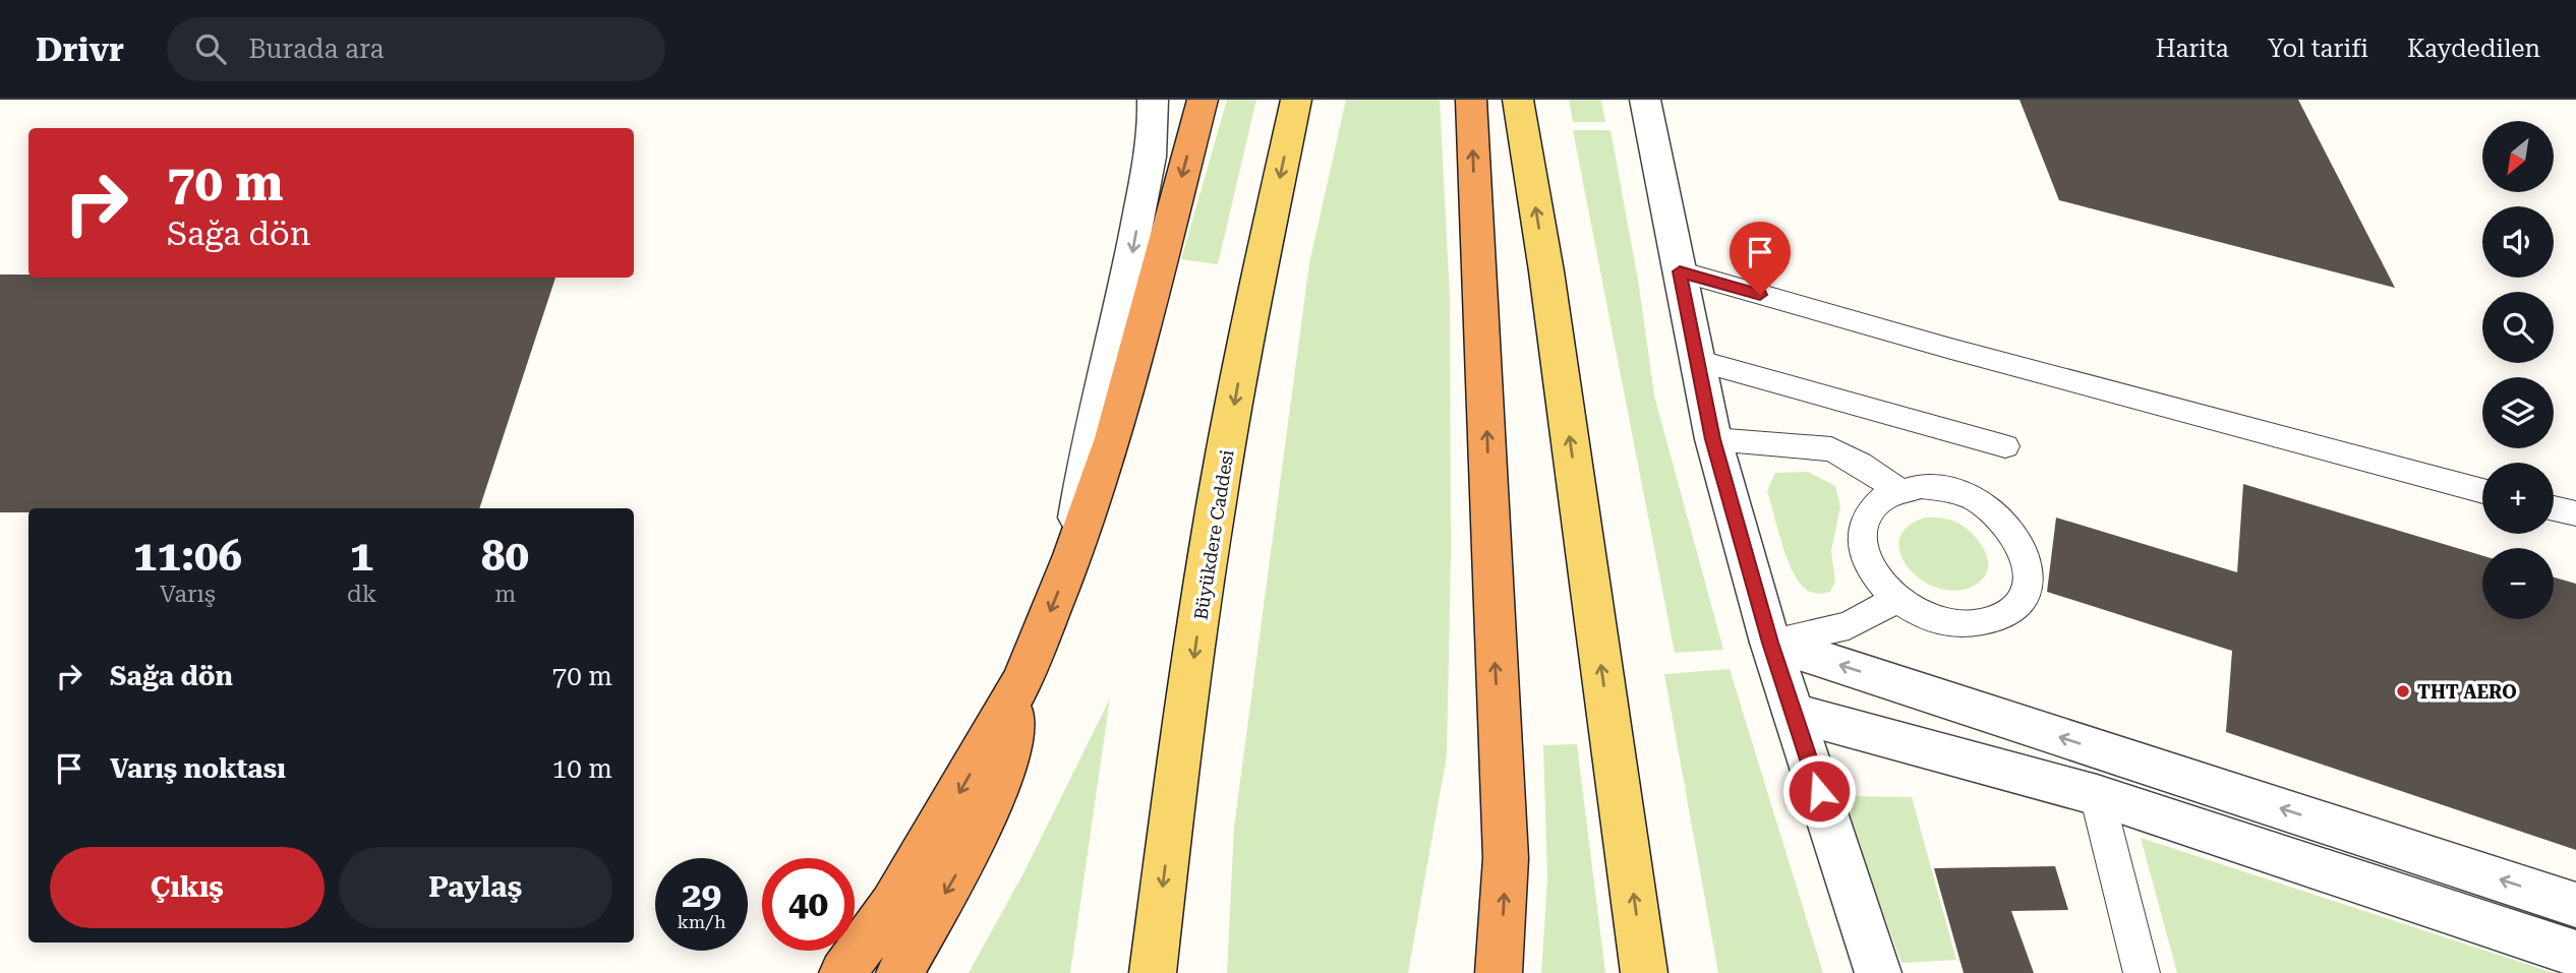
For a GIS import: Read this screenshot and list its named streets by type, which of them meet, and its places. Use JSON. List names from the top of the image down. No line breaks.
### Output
{"streets":{"main road":["Büyükdere Caddesi"]},"places":["THT AERO"],"north":"bottom left","page":{"header":"Drivr","search":"Burada ara","nav":["Harita","Yol tarifi","Kaydedilen"],"map_buttons":["+","−"],"turn":["70 m","Sağa dön"],"eta":["11:06","Varış","1","dk","80","m"],"list":[{"name":"Sağa dön","value":"70 m"},{"name":"Varış noktası","value":"10 m"}],"buttons":["Çıkış","Paylaş"],"speed":"29 km/h","limit":"40"}}
